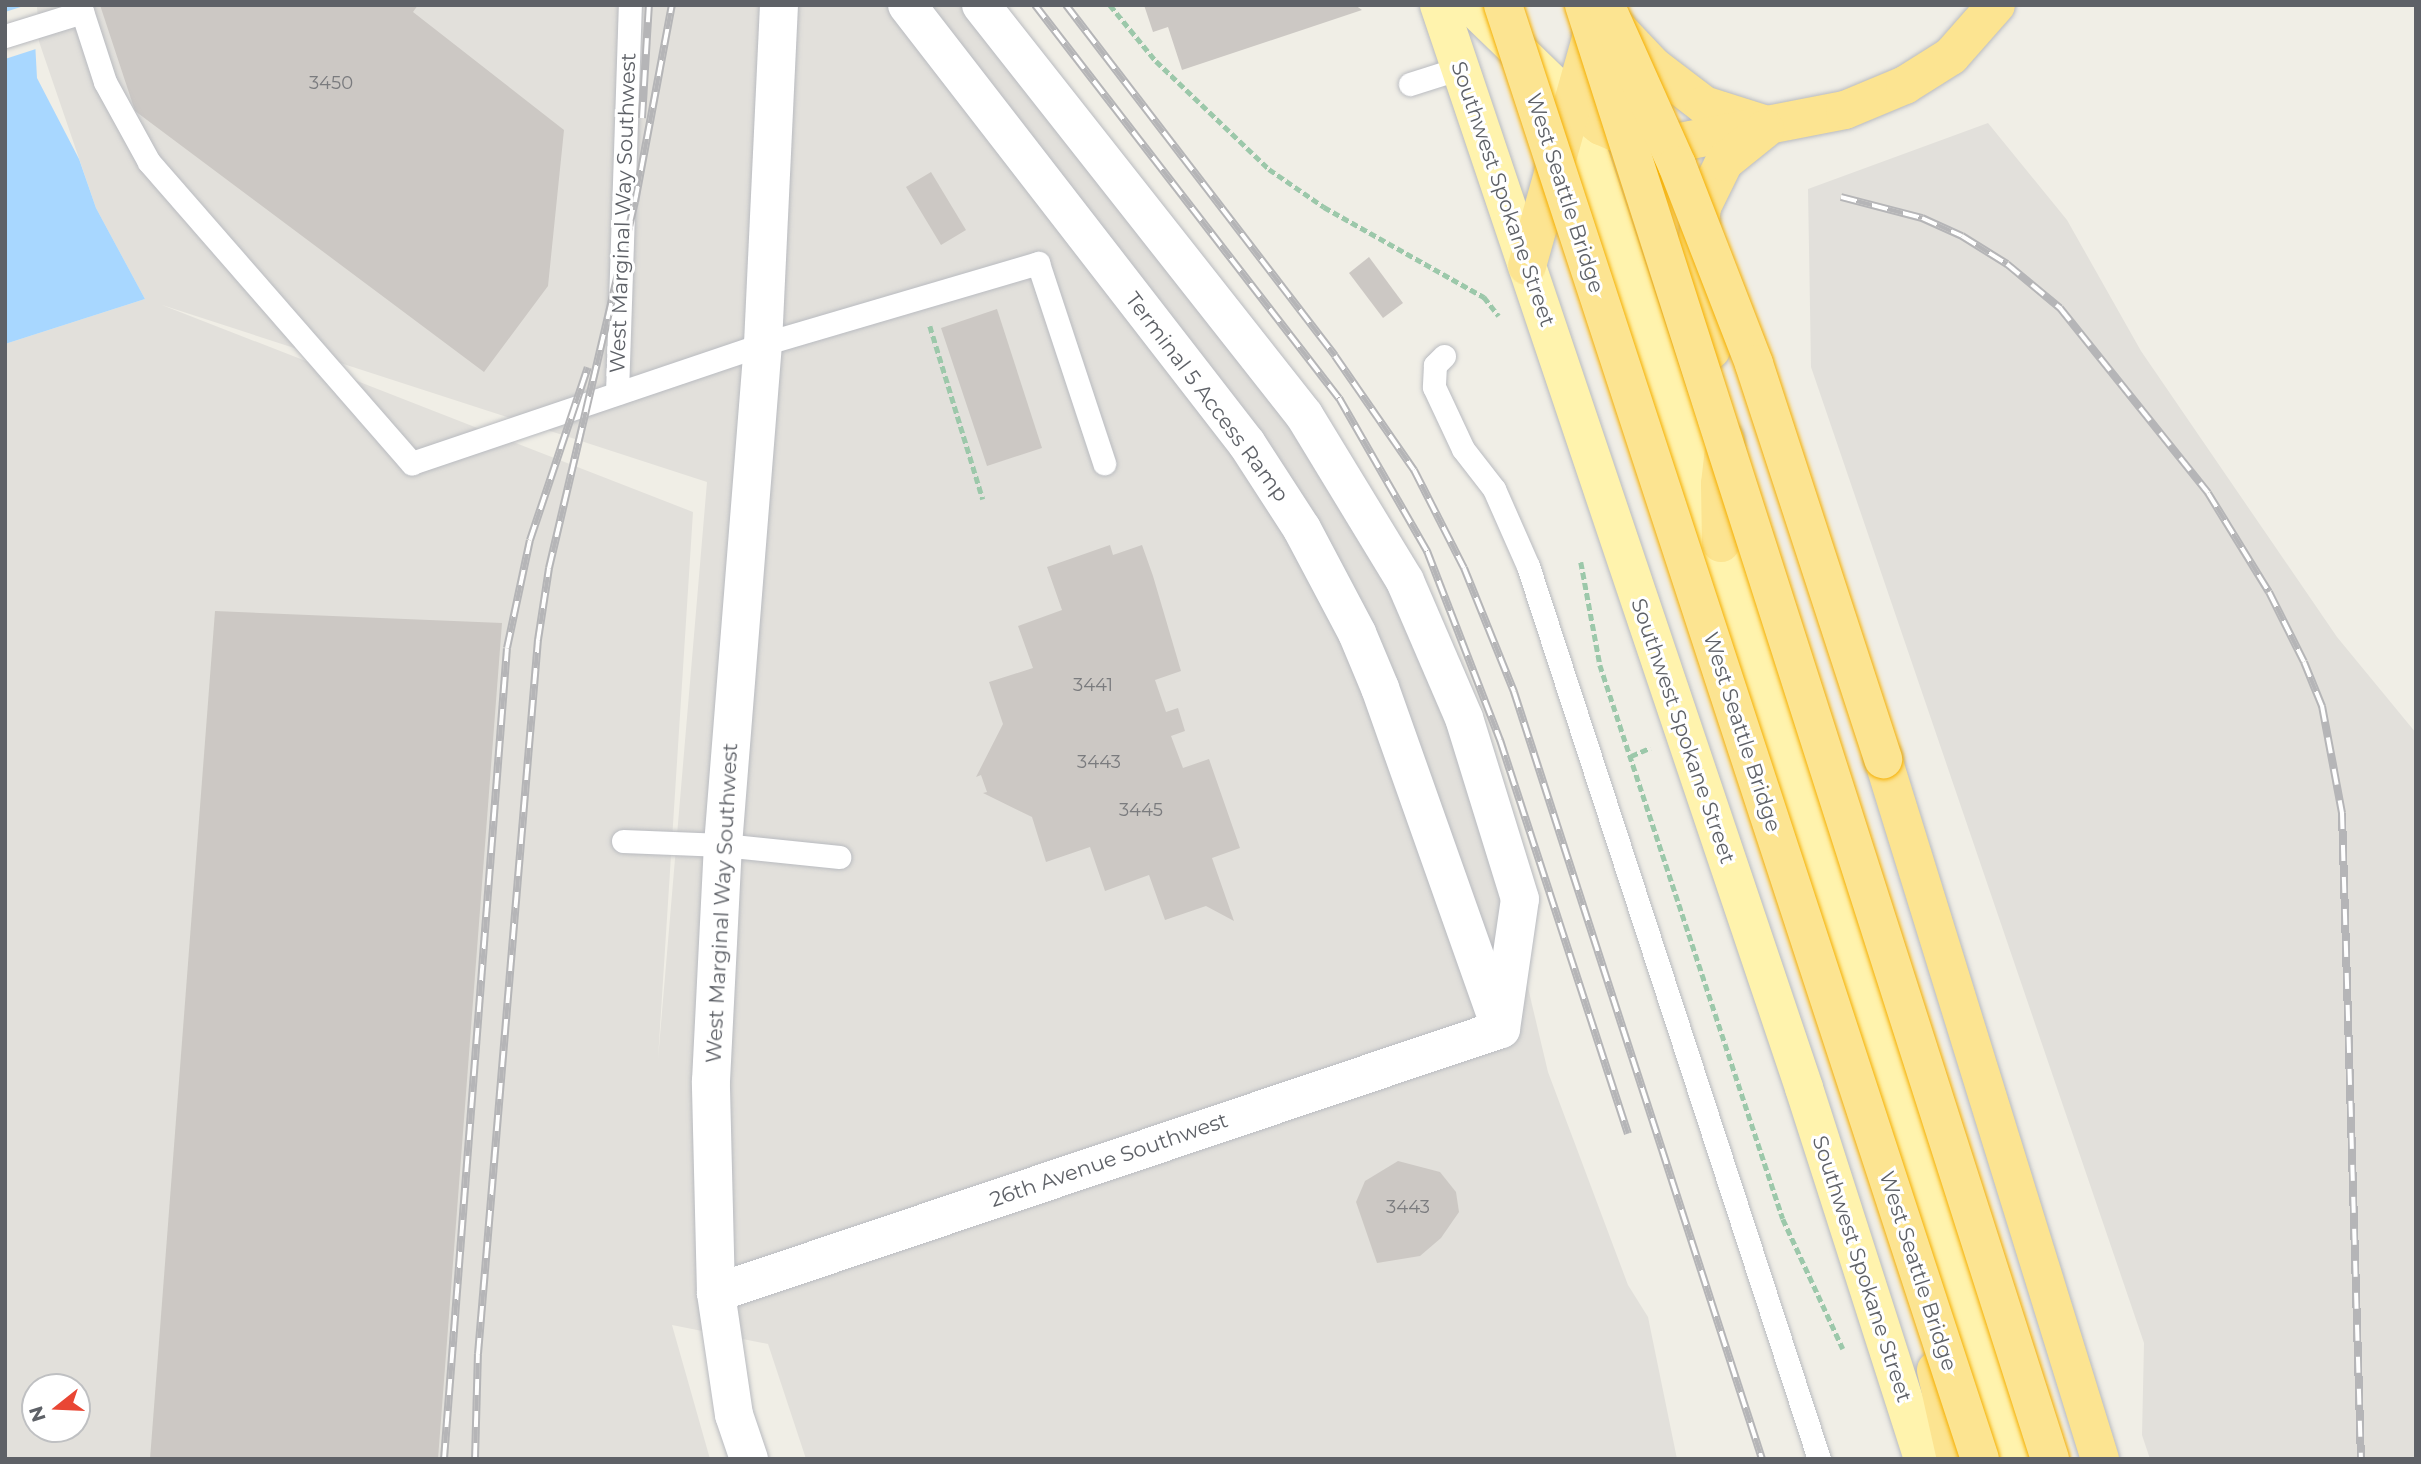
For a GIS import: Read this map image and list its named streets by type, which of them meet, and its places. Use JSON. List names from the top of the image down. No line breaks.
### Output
{"streets":{"highway":["West Seattle Bridge"],"main road":["Southwest Spokane Street"],"street":["West Marginal Way Southwest","Terminal 5 Access Ramp","26th Avenue Southwest"]},"crossings":[["West Marginal Way Southwest","26th Avenue Southwest"],["Terminal 5 Access Ramp","26th Avenue Southwest"]],"house_numbers":["3450","3441","3443","3445","3443"],"north":"left"}
